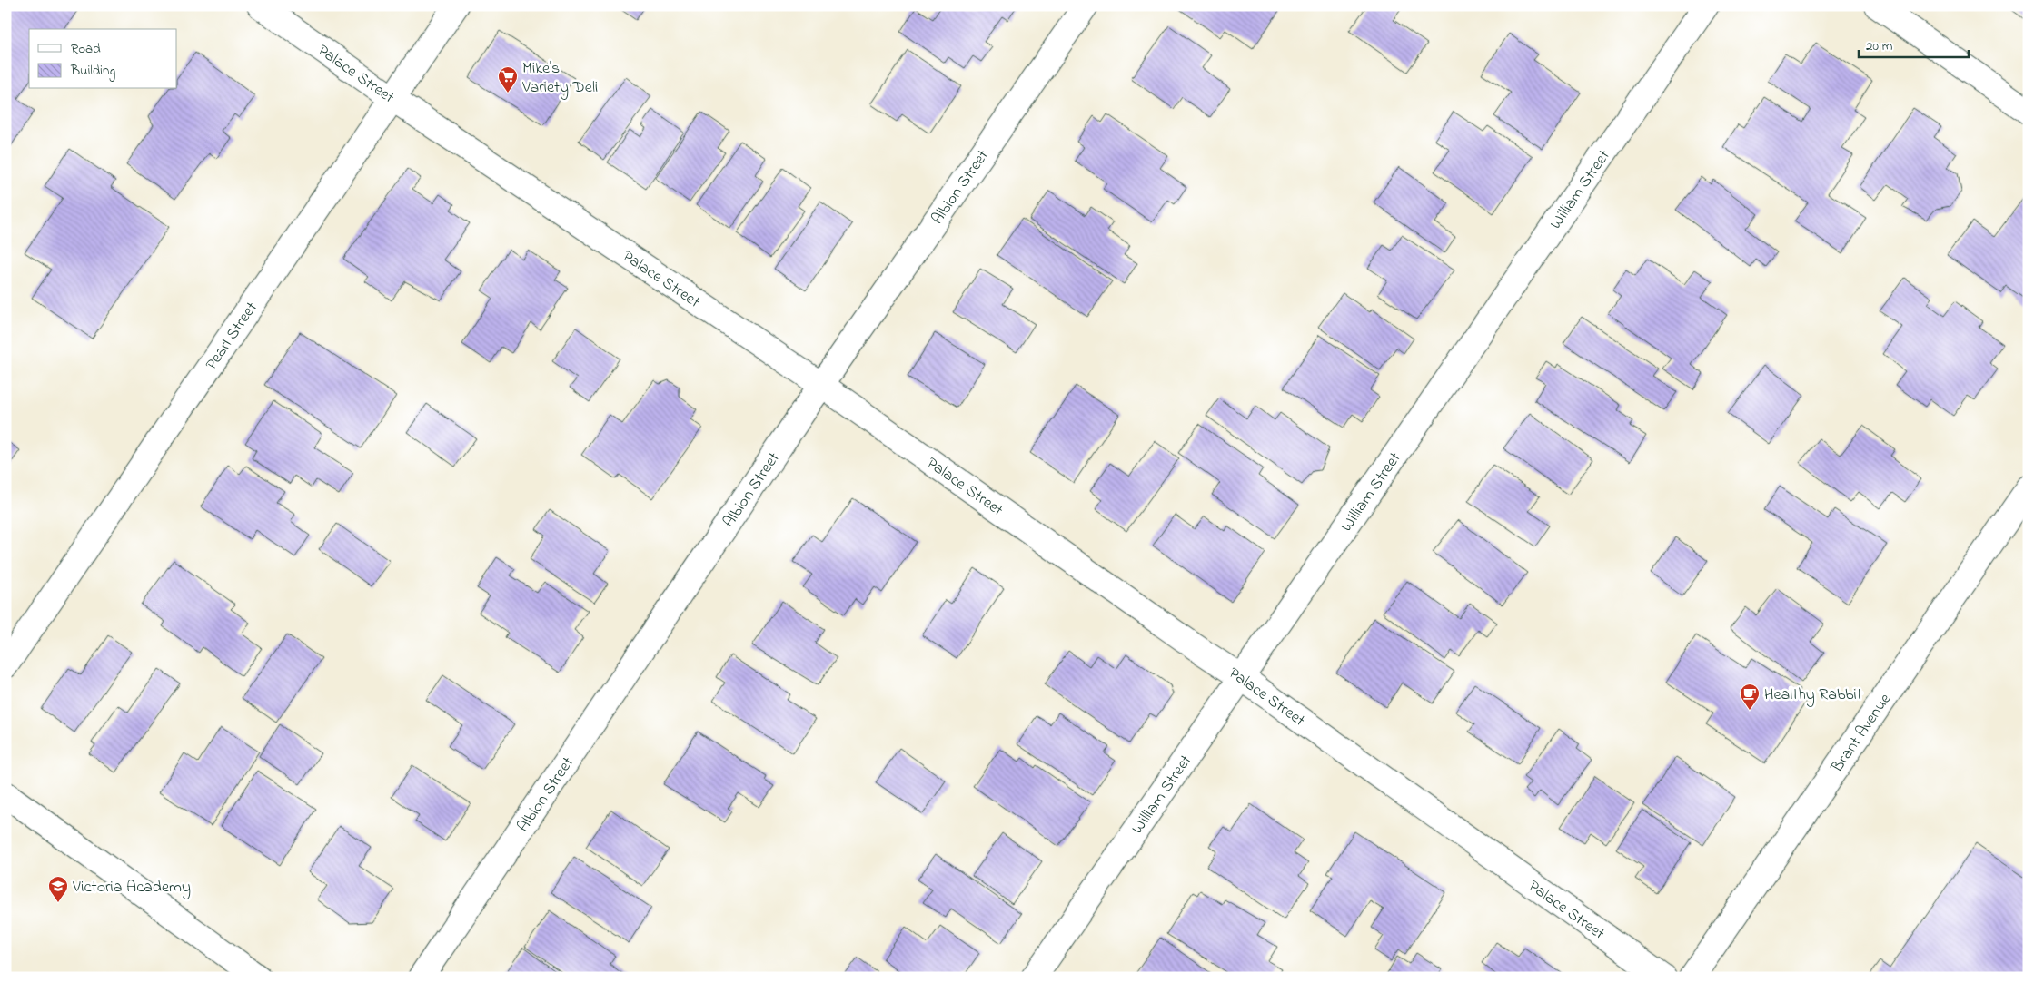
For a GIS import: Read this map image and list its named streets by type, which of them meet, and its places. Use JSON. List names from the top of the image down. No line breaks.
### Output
{"streets":{"street":["Palace Street","Albion Street","William Street","Pearl Street","Brant Avenue"]},"crossings":[["Palace Street","Albion Street"],["Palace Street","William Street"],["Palace Street","Pearl Street"]],"places":{"supermarket":["Mike's Variety Deli"],"cafe":["Healthy Rabbit"],"school or university":["Victoria Academy"]},"legend":["Road","Building"],"scale_bar":"20 m"}
